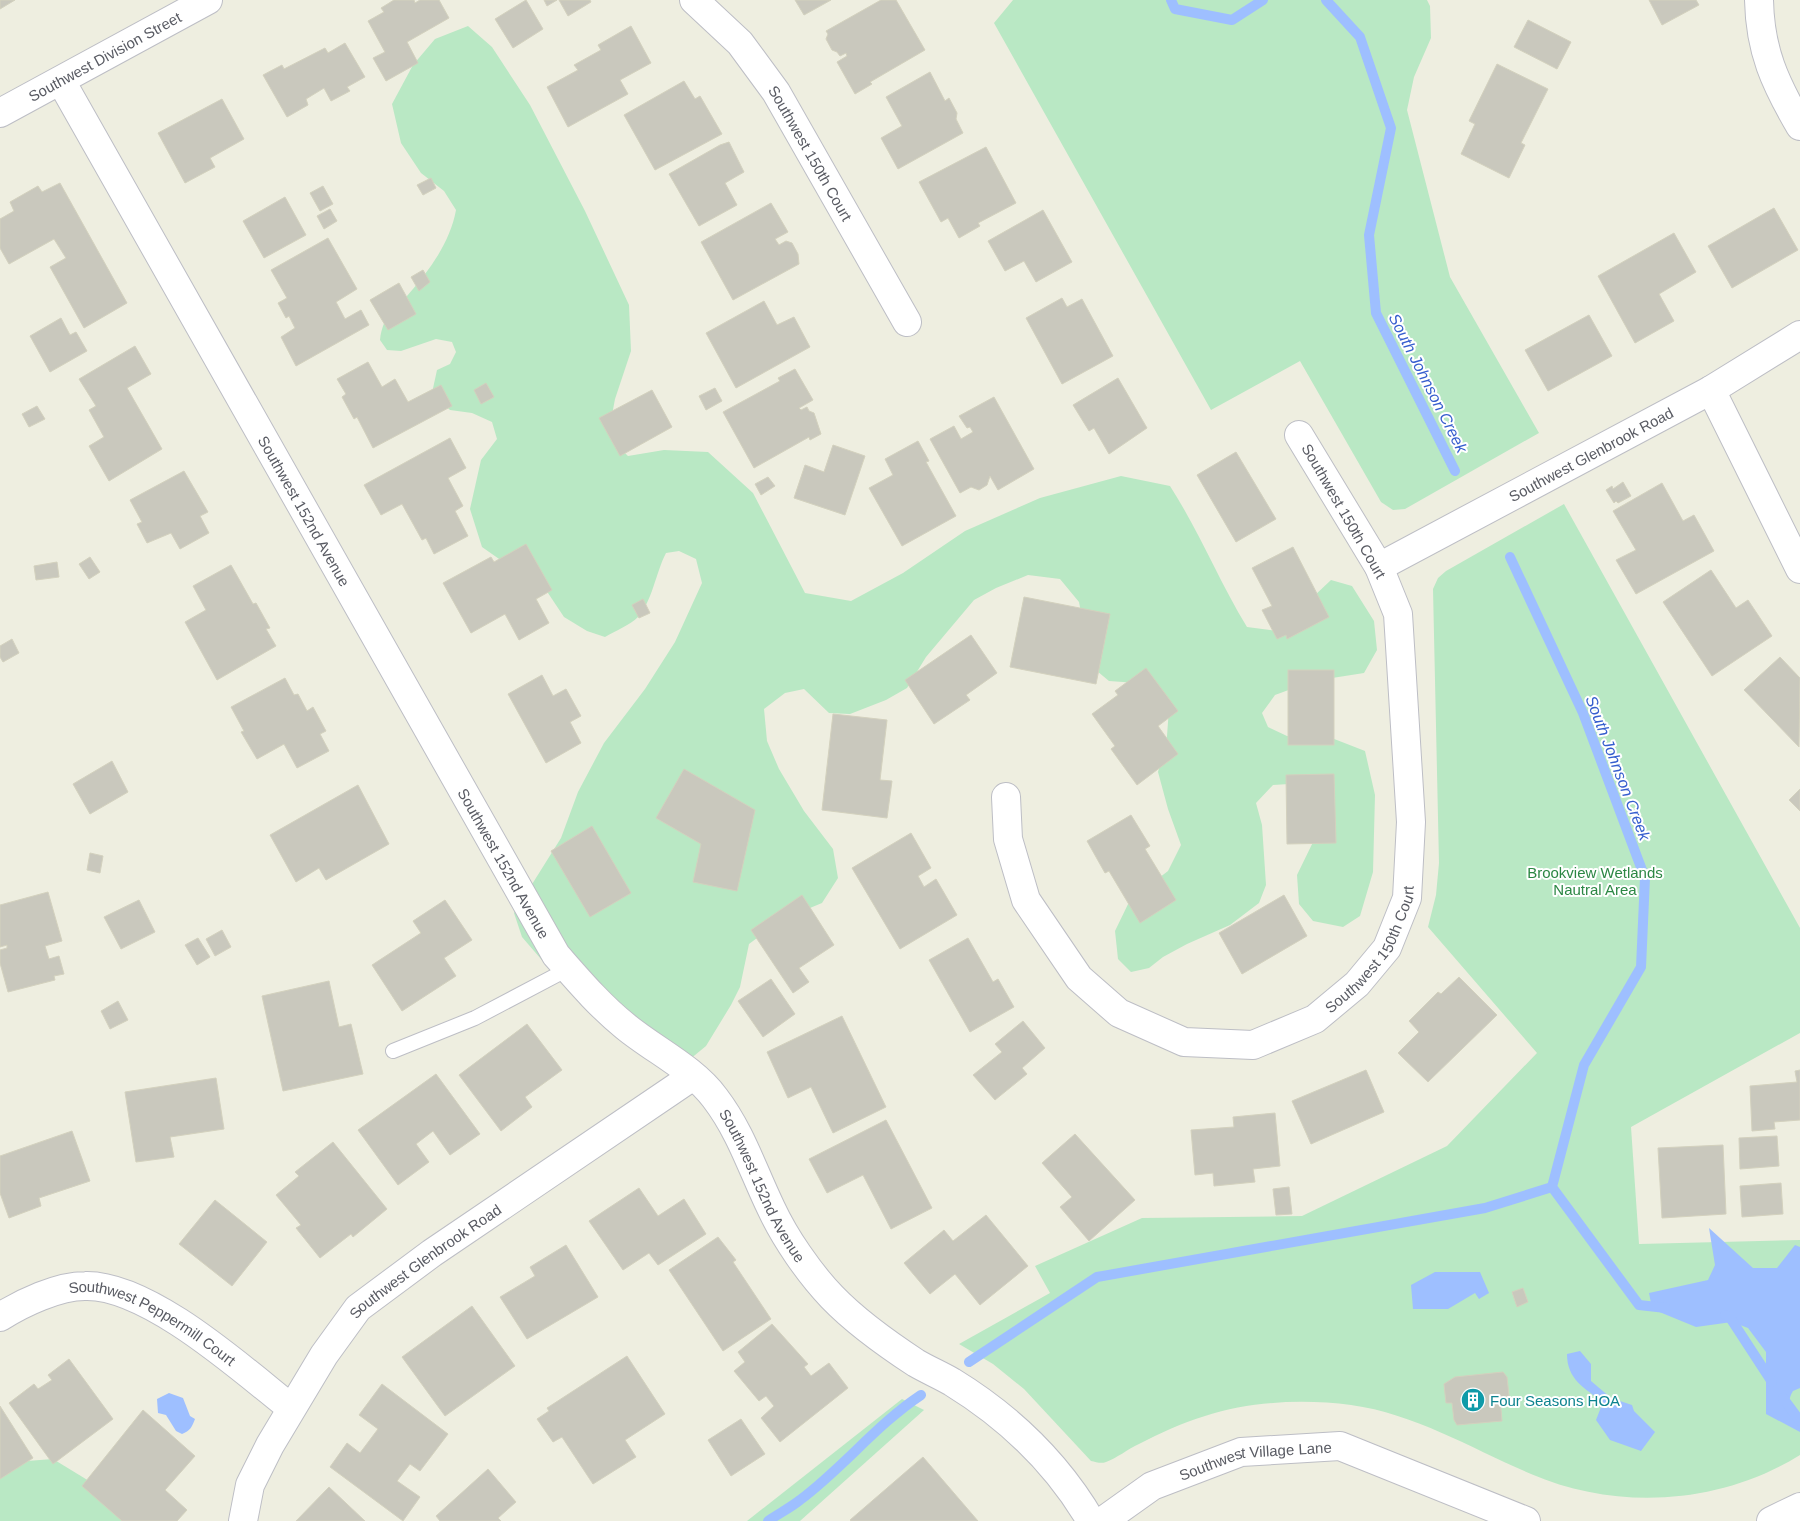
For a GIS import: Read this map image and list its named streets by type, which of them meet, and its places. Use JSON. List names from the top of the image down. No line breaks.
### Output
{"streets":{"street":["Southwest Division Street","Southwest 150th Court","Southwest Glenbrook Road","Southwest 152nd Avenue","Southwest Peppermill Court","Southwest Village Lane"]},"crossings":[["Southwest Division Street","Southwest 152nd Avenue"],["Southwest 150th Court","Southwest Glenbrook Road"],["Southwest Glenbrook Road","Southwest 152nd Avenue"],["Southwest Glenbrook Road","Southwest Peppermill Court"]],"water":["South Johnson Creek"],"parks":["Brookview Wetlands Nautral Area"],"places":{"building":["Four Seasons HOA"]}}
